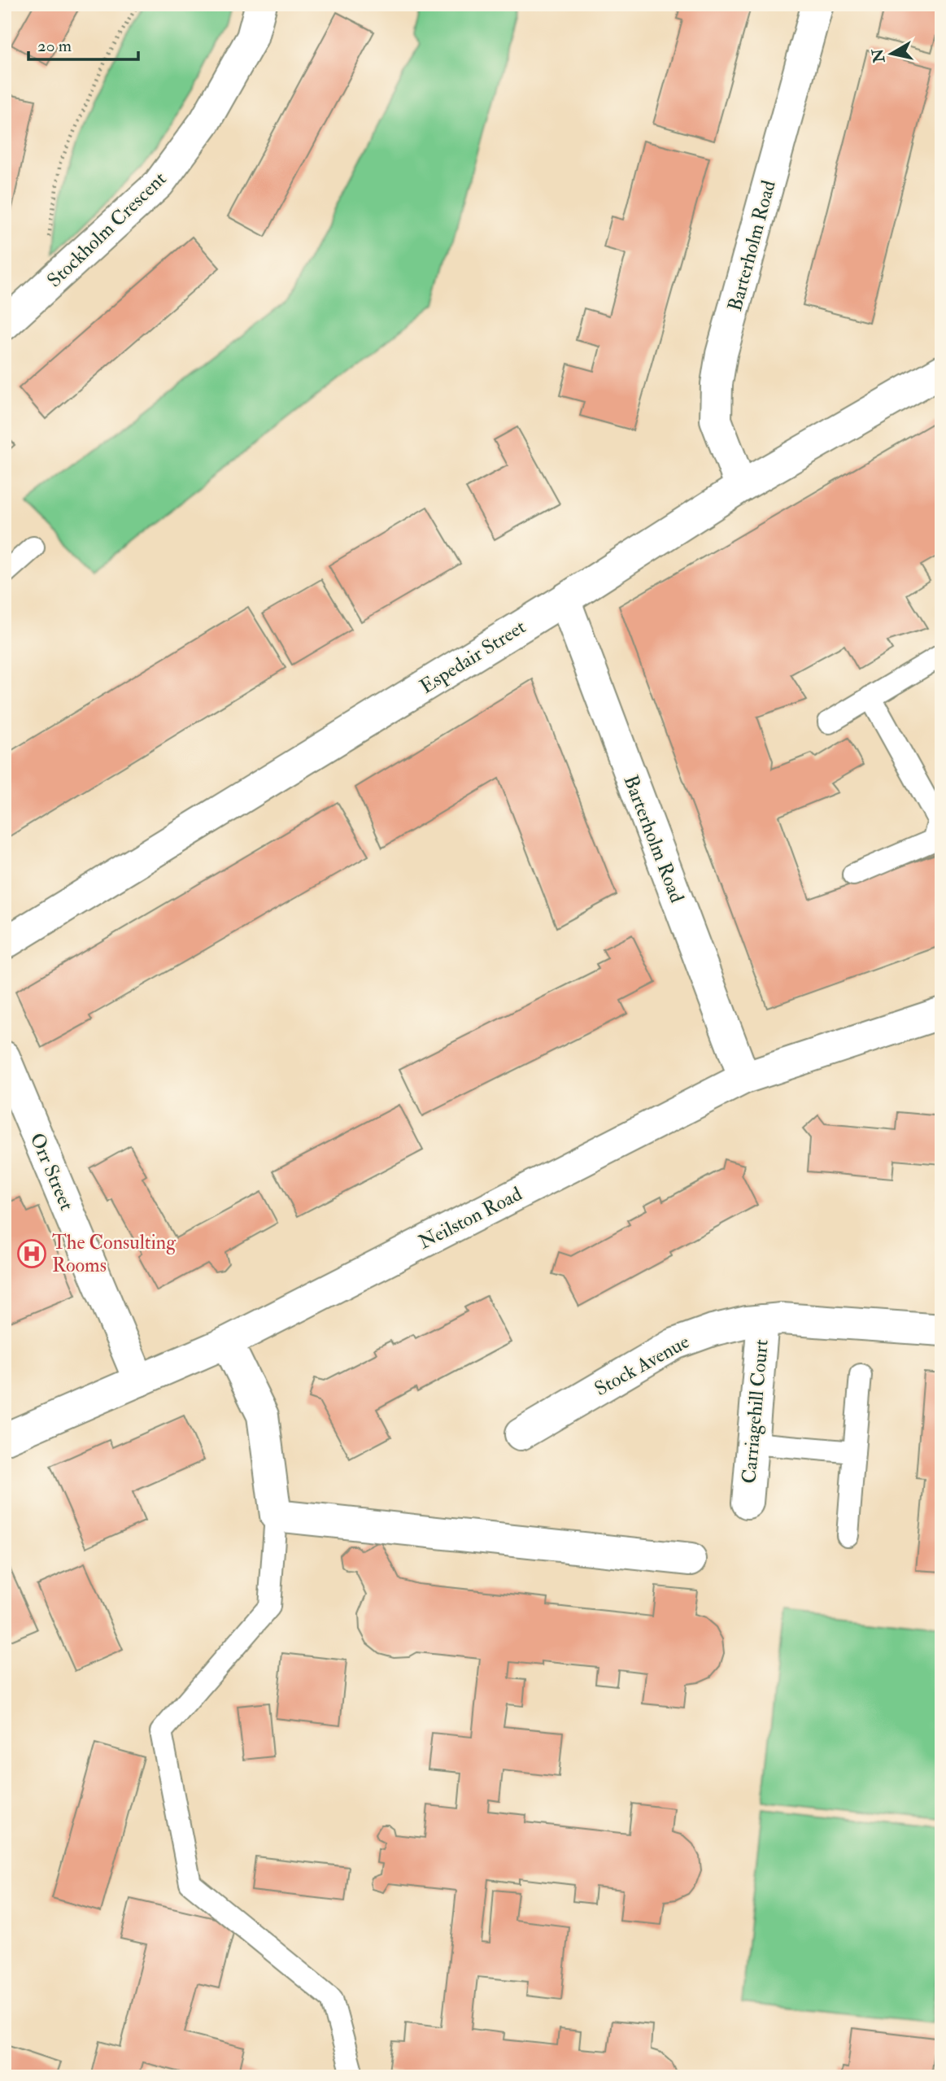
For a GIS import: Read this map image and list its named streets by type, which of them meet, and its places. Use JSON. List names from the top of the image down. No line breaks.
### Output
{"streets":{"street":["Stockholm Crescent","Barterholm Road","Espedair Street","Orr Street","Neilston Road","Stock Avenue","Carriagehill Court"]},"crossings":[["Barterholm Road","Espedair Street"],["Barterholm Road","Neilston Road"],["Orr Street","Neilston Road"],["Stock Avenue","Carriagehill Court"]],"places":{"hospital":["The Consulting Rooms"]},"scale_bar":"20 m","north":"left"}
